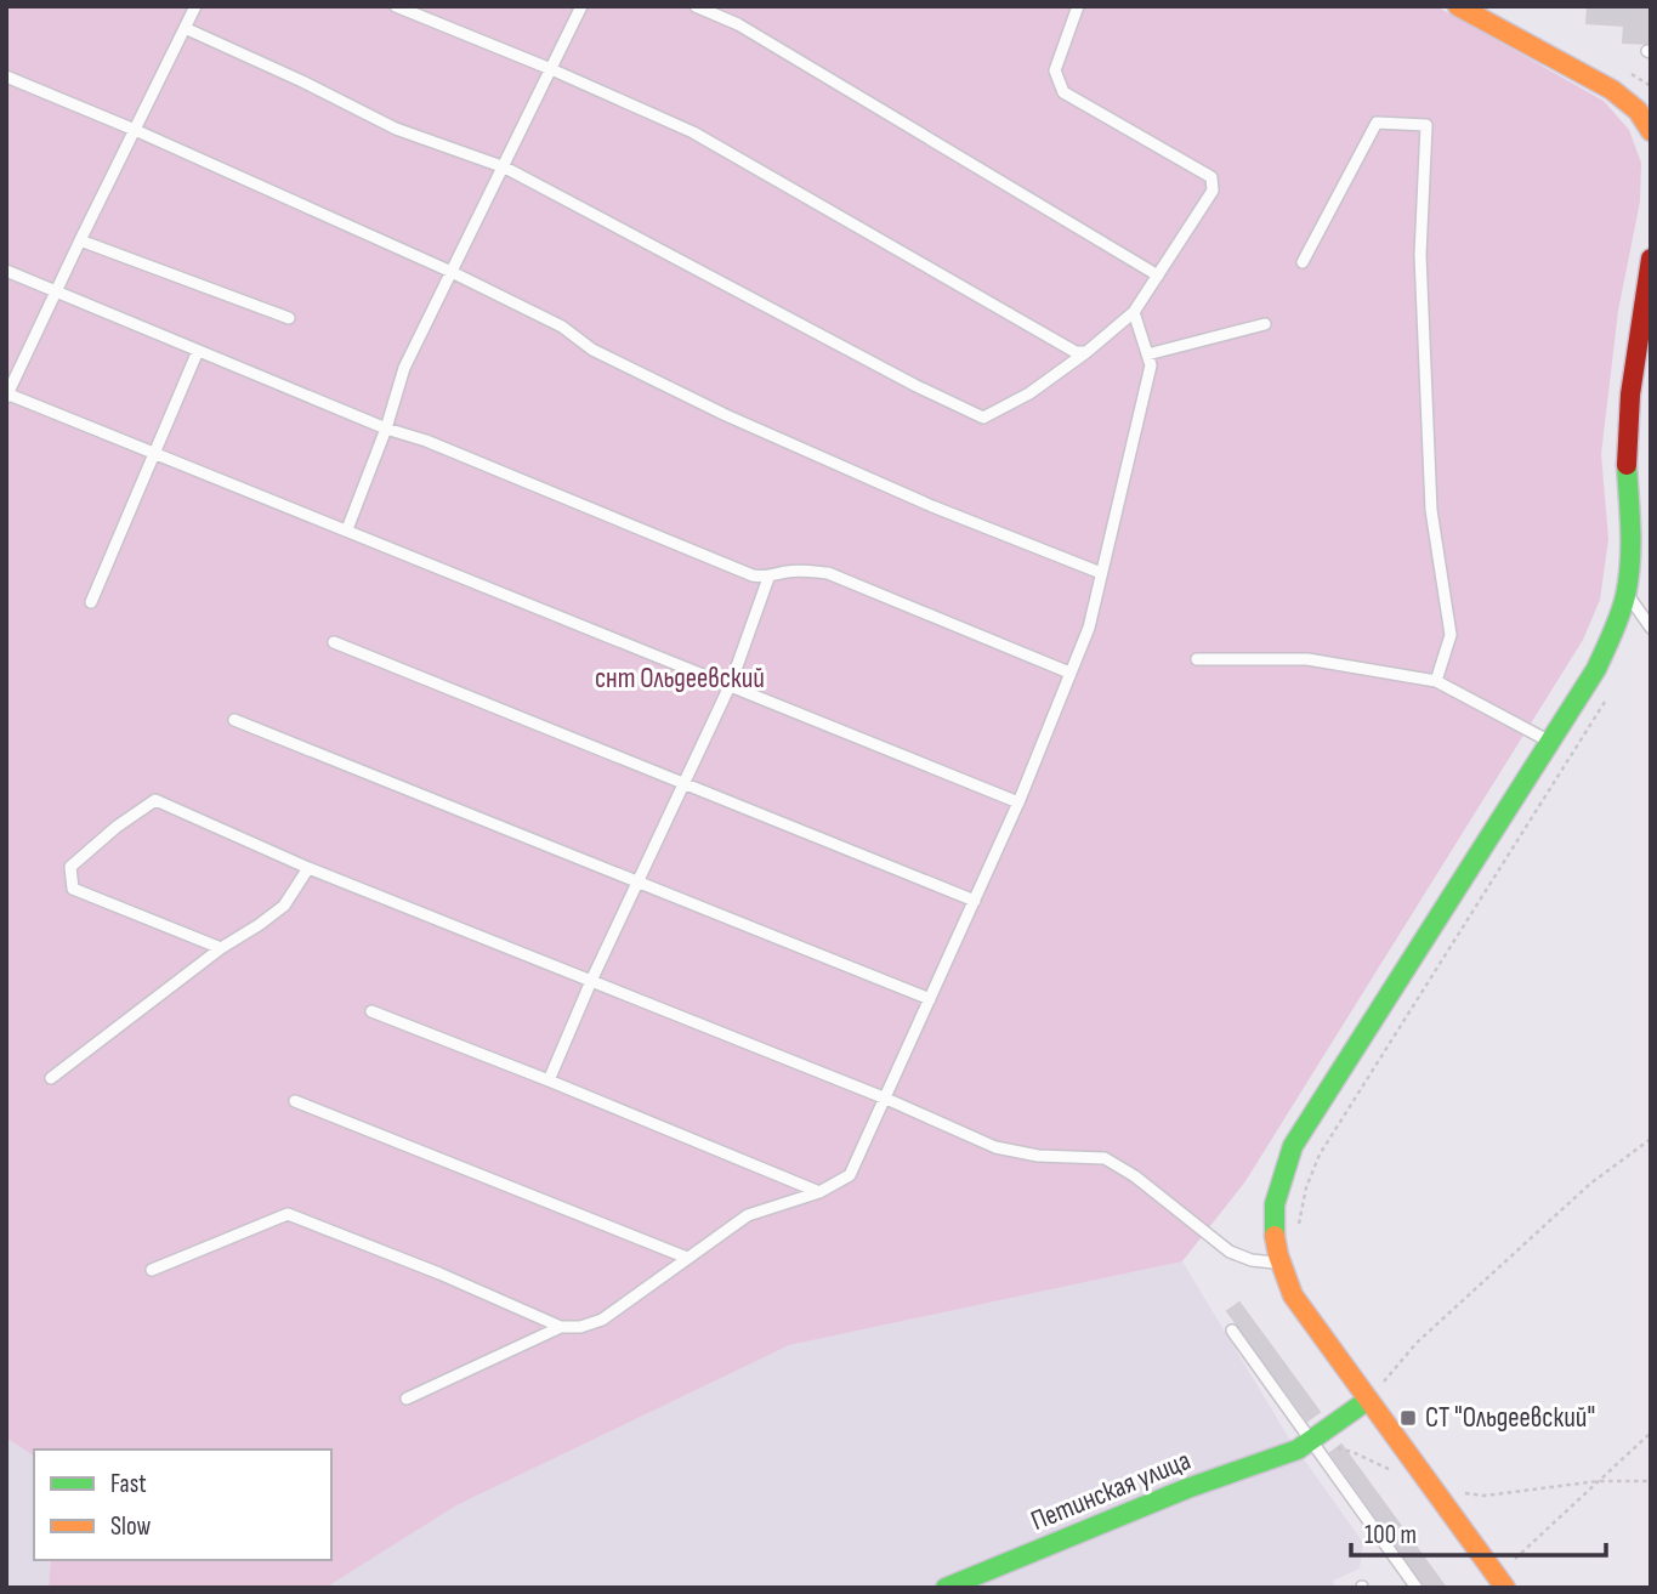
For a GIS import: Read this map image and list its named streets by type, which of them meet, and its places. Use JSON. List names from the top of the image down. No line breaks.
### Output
{"streets":{"street":["Петинская улица"]},"parks":["снт Ольдеевский"],"places":{"transit":["СТ \"Ольдеевский\""]},"legend":["Fast","Slow"],"scale_bar":"100 m"}
